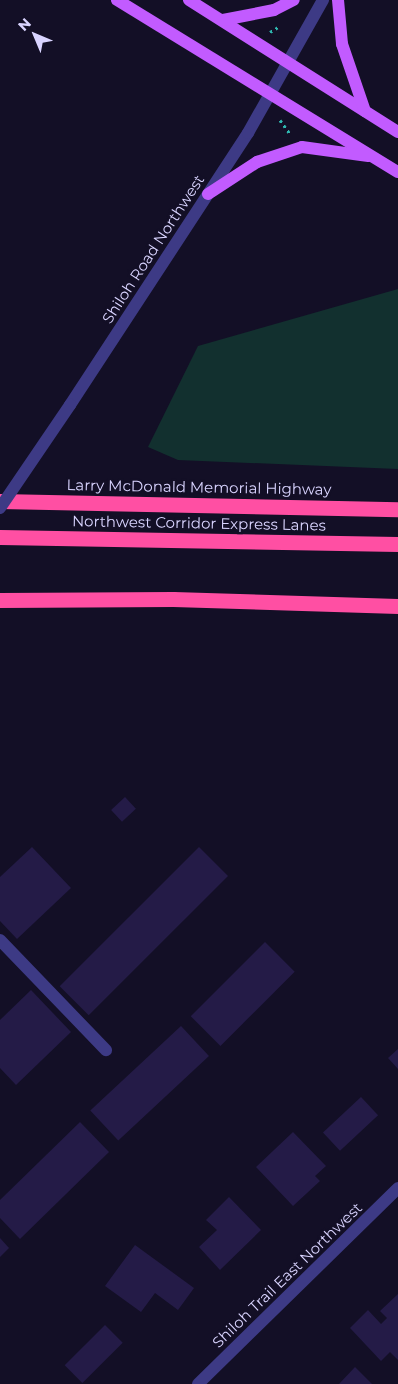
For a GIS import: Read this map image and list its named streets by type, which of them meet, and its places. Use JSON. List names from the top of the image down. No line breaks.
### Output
{"streets":{"highway":["Larry McDonald Memorial Highway","Northwest Corridor Express Lanes"],"street":["Shiloh Road Northwest","Shiloh Trail East Northwest"]},"north":"top left"}
